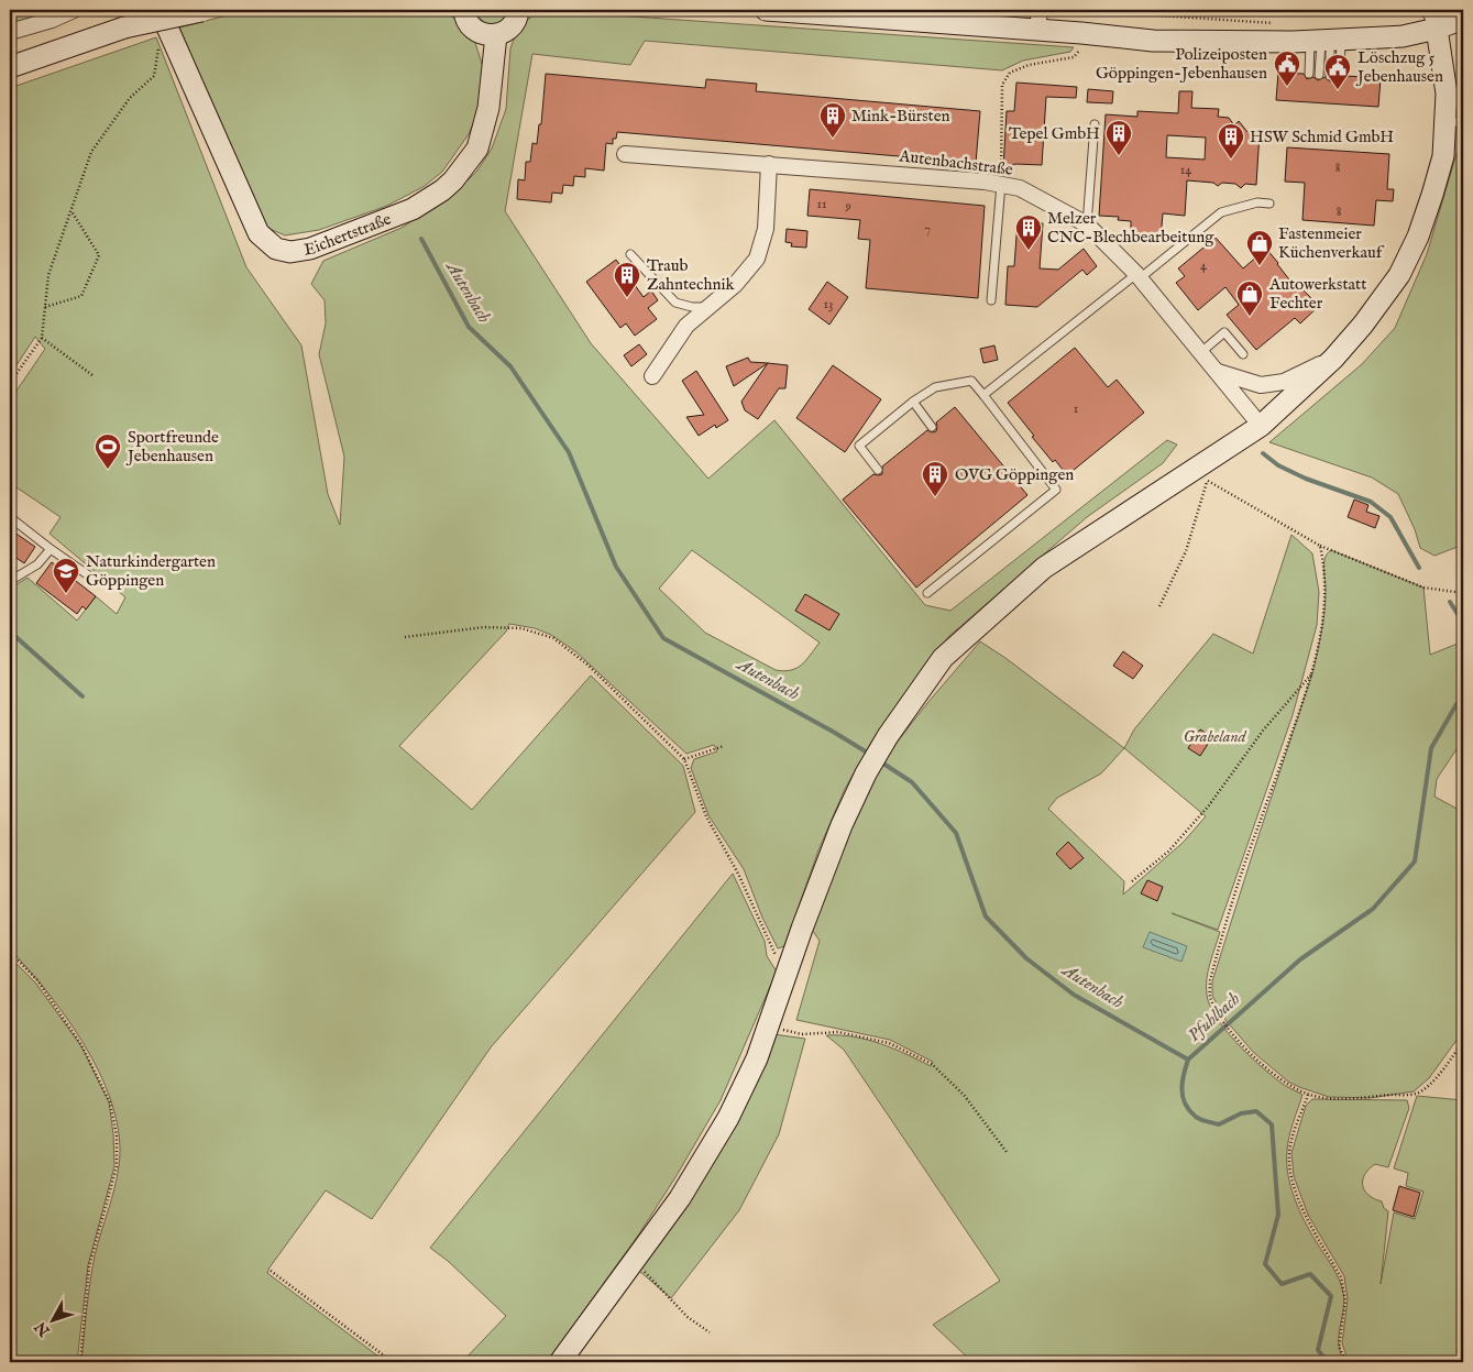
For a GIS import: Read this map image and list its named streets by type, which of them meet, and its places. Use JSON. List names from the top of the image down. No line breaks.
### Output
{"streets":{"street":["Autenbachstraße","Eichertstraße"]},"water":["Autenbach","Pfuhlbach"],"parks":["Grabeland"],"places":{"public building":["Polizeiposten Göppingen-Jebenhausen","Löschzug 5 Jebenhausen"],"building":["Mink-Bürsten","Tepel GmbH","HSW Schmid GmbH","Melzer CNC-Blechbearbeitung","Traub Zahntechnik","OVG Göppingen"],"shop":["Fastenmeier Küchenverkauf","Autowerkstatt Fechter"],"sports":["Sportfreunde Jebenhausen"],"school or university":["Naturkindergarten Göppingen"]},"house_numbers":["8","14","11","9","8","7","4","13","1"],"north":"bottom left"}
